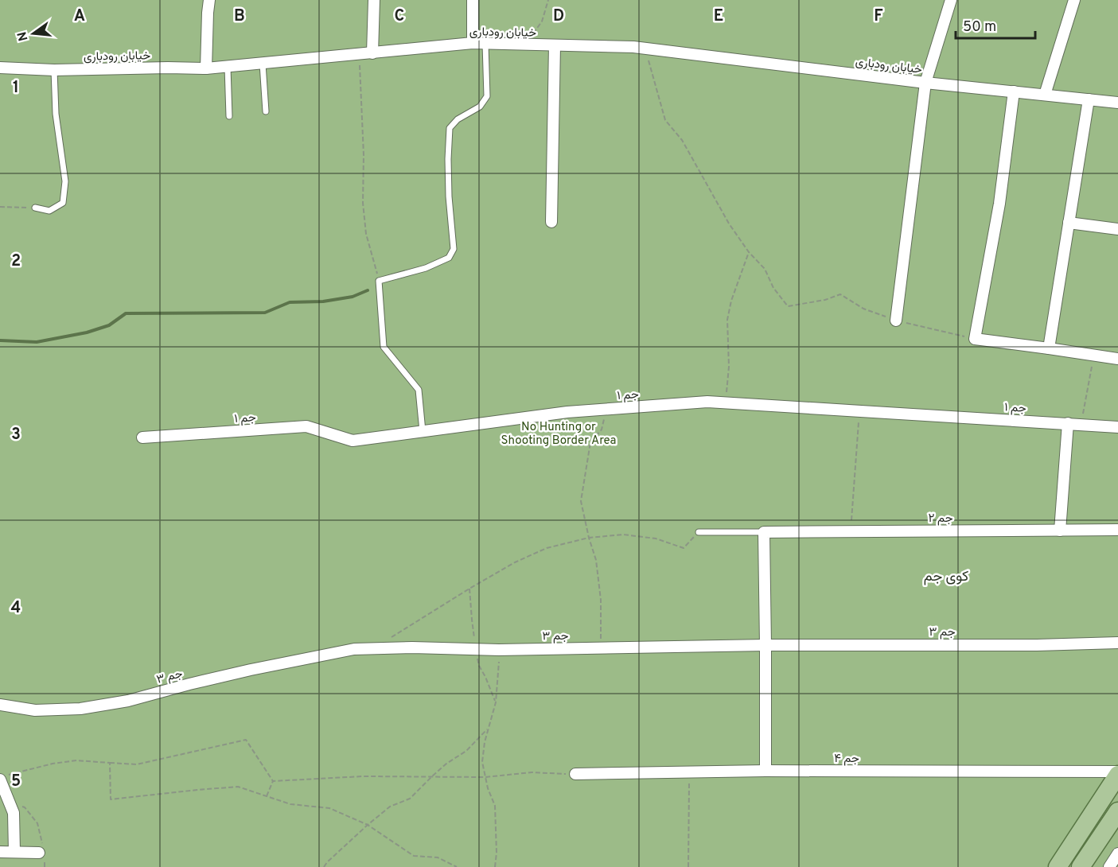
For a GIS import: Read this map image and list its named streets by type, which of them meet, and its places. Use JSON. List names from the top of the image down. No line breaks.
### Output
{"streets":{"street":["خیابان رودباری","جم ۱","جم ۲","جم ۳","جم ۴"]},"districts":["کوی جم"],"parks":["No Hunting or Shooting Border Area"],"scale_bar":"50 m","north":"left","grid":{"columns":["A","B","C","D","E","F"],"rows":["1","2","3","4","5"]}}
